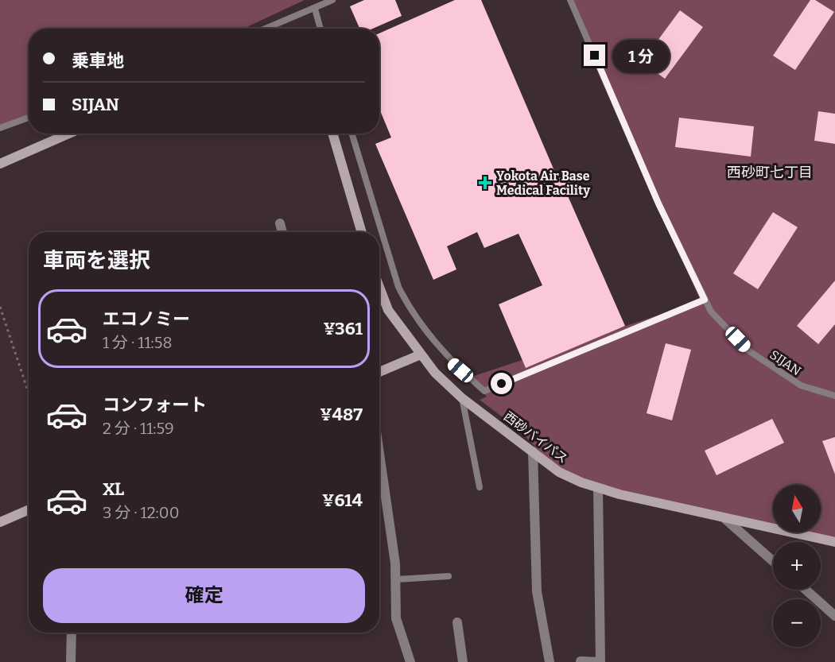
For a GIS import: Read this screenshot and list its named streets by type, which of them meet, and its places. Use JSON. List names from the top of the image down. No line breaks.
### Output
{"streets":{"street":["西砂バイパス"],"lane":["SIJAN"]},"districts":["西砂町七丁目"],"places":{"health":["Yokota Air Base Medical Facility"]},"north":"top","page":{"banner":["乗車地","SIJAN"],"bubble":"1 分","heading":"車両を選択","list":[{"name":"エコノミー","note":"1 分 · 11:58","value":"¥361"},{"name":"コンフォート","note":"2 分 · 11:59","value":"¥487"},{"name":"XL","note":"3 分 · 12:00","value":"¥614"}],"map_buttons":["+","−"],"buttons":"確定"}}
